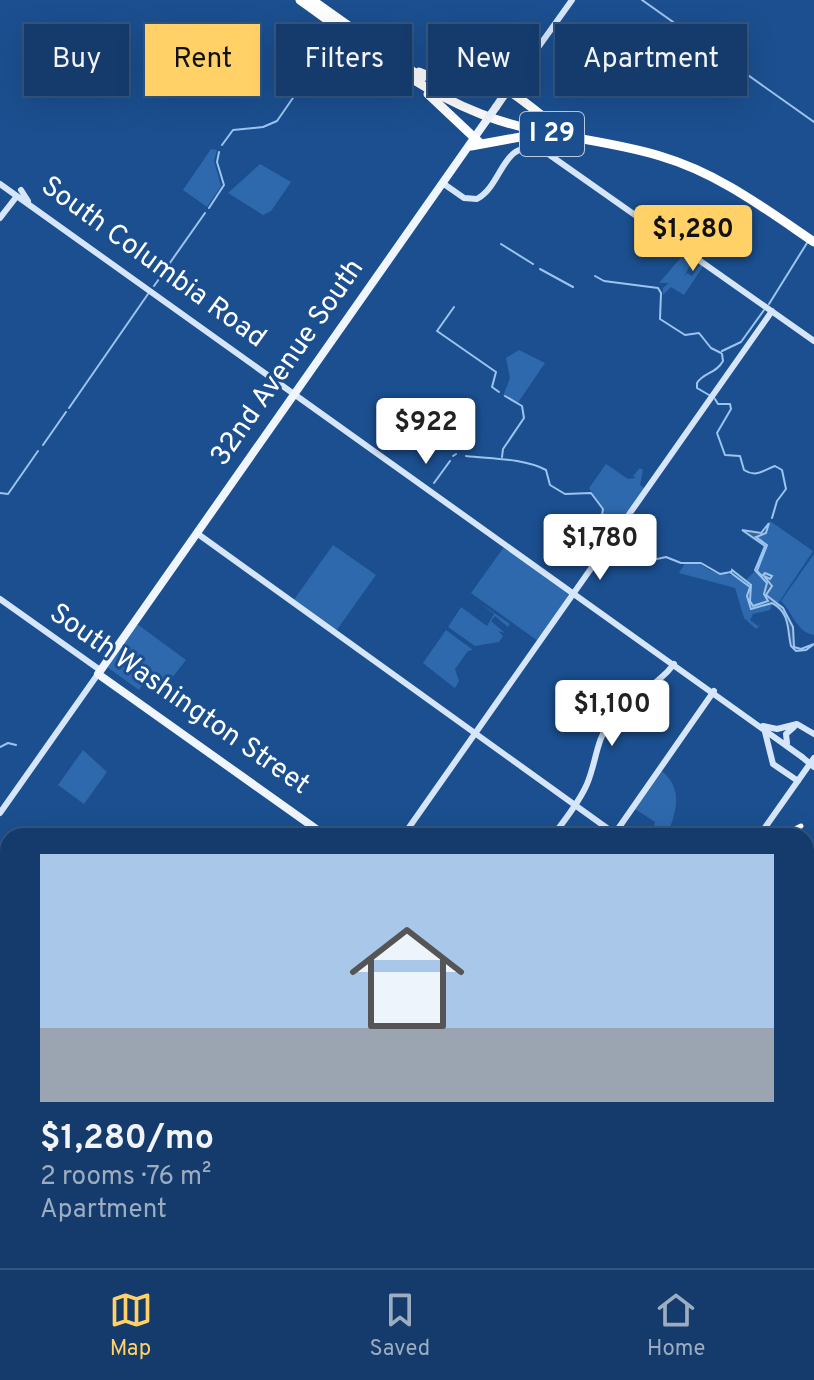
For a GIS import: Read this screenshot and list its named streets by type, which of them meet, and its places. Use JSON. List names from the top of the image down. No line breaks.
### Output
{"streets":{"highway":["I 29"],"main road":["32nd Avenue South","South Washington Street"],"street":["South Columbia Road"]},"crossings":[["South Columbia Road","32nd Avenue South"],["32nd Avenue South","South Washington Street"]],"page":{"chip":["Buy","Rent","Filters","New","Apartment"],"price":["$1,280","$922","$1,780","$1,100"],"list":[{"name":"$1,280/mo","note":"2 rooms · 76 m² · Apartment"}],"tabs":["Map","Saved","Home"]}}
